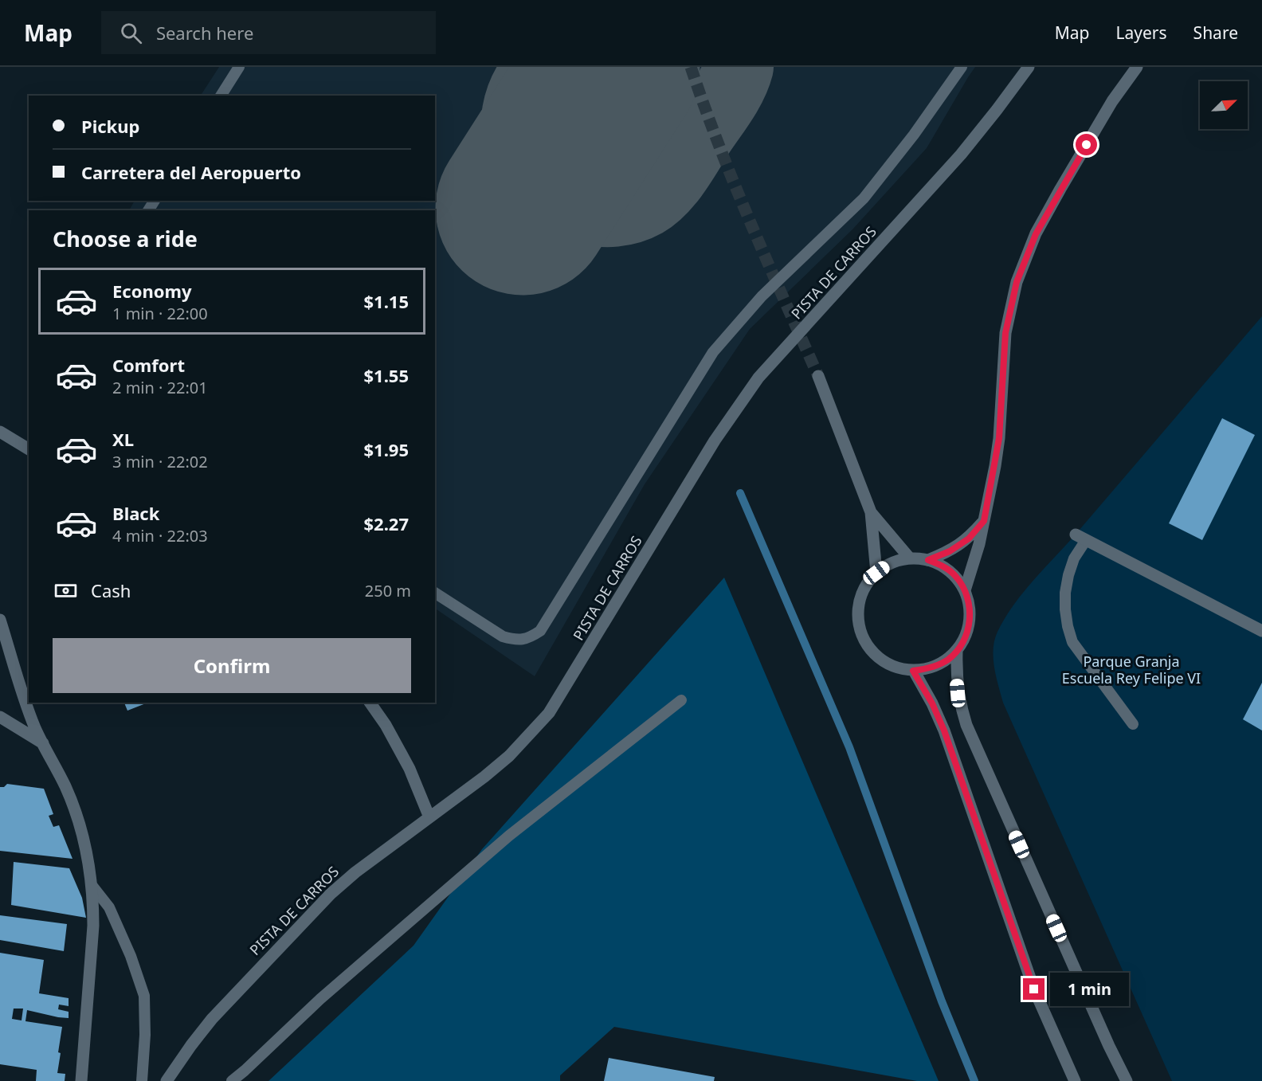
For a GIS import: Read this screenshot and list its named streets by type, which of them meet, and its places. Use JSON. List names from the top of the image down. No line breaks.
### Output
{"streets":{"street":["PISTA DE CARROS"]},"parks":["Parque Granja Escuela Rey Felipe VI"],"north":"top right","page":{"header":"Map","search":"Search here","nav":["Map","Layers","Share"],"banner":["Pickup","Carretera del Aeropuerto"],"heading":"Choose a ride","list":[{"name":"Economy","note":"1 min · 22:00","value":"$1.15"},{"name":"Comfort","note":"2 min · 22:01","value":"$1.55"},{"name":"XL","note":"3 min · 22:02","value":"$1.95"},{"name":"Black","note":"4 min · 22:03","value":"$2.27"}],"pay":["Cash","250 m"],"buttons":"Confirm","bubble":"1 min"}}
